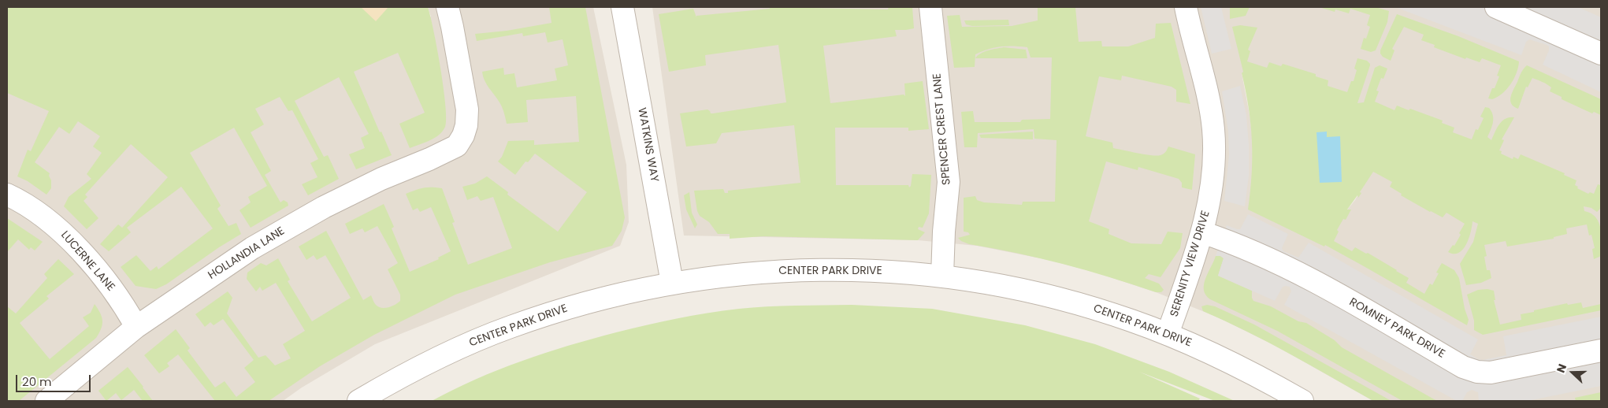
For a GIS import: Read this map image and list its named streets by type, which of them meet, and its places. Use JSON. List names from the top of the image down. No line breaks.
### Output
{"streets":{"street":["SPENCER CREST LANE","WATKINS WAY","HOLLANDIA LANE","LUCERNE LANE","SERENITY VIEW DRIVE","CENTER PARK DRIVE","ROMNEY PARK DRIVE"]},"crossings":[["SPENCER CREST LANE","CENTER PARK DRIVE"],["WATKINS WAY","CENTER PARK DRIVE"],["HOLLANDIA LANE","LUCERNE LANE"],["SERENITY VIEW DRIVE","CENTER PARK DRIVE"],["SERENITY VIEW DRIVE","ROMNEY PARK DRIVE"]],"scale_bar":"20 m","north":"left"}
